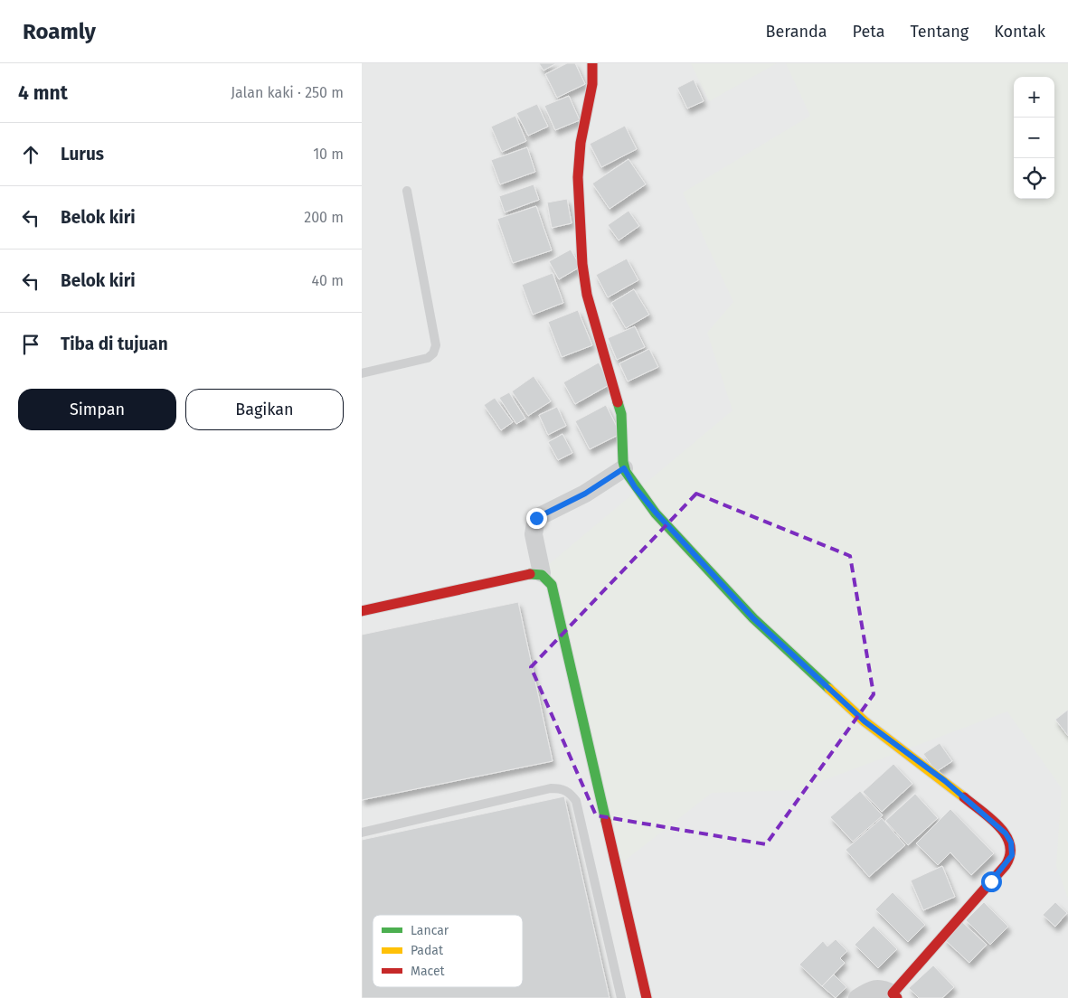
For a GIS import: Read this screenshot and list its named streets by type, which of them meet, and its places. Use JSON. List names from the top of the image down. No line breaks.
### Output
{"legend":["Lancar","Padat","Macet"],"page":{"header":"Roamly","nav":["Beranda","Peta","Tentang","Kontak"],"heading":["4 mnt","Jalan kaki · 250 m"],"map_buttons":["+","−"],"list":[["Lurus","10 m"],["Belok kiri","200 m"],["Belok kiri","40 m"],"Tiba di tujuan"],"buttons":["Simpan","Bagikan"]}}
